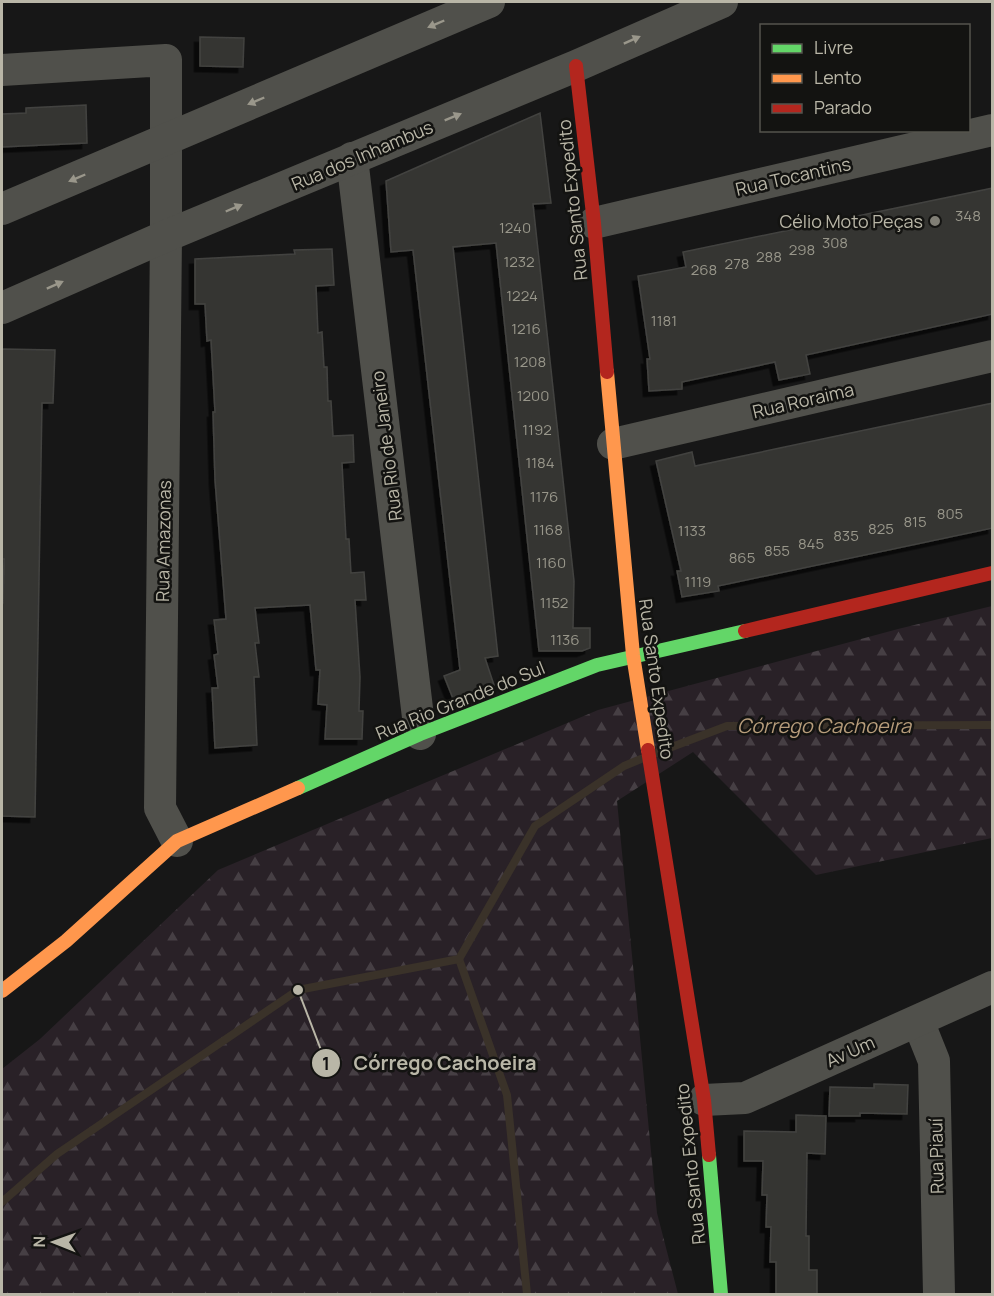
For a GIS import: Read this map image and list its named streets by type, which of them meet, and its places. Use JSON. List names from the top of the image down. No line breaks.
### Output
{"streets":{"street":["Rua dos Inhambus","Rua Tocantins","Rua Santo Expedito","Rua Roraima","Rua Rio de Janeiro","Rua Amazonas","Rua Rio Grande do Sul","Av Um","Rua Piauí"]},"crossings":[["Rua dos Inhambus","Rua Santo Expedito"],["Rua dos Inhambus","Rua Rio de Janeiro"],["Rua dos Inhambus","Rua Amazonas"],["Rua Tocantins","Rua Santo Expedito"],["Rua Santo Expedito","Rua Roraima"],["Rua Santo Expedito","Rua Rio Grande do Sul"],["Rua Santo Expedito","Av Um"],["Rua Rio de Janeiro","Rua Rio Grande do Sul"],["Rua Amazonas","Rua Rio Grande do Sul"],["Av Um","Rua Piauí"]],"water":["Córrego Cachoeira"],"places":["Célio Moto Peças","Córrego Cachoeira"],"house_numbers":["348","1240","308","298","288","1232","278","268","1224","1181","1216","1208","1200","1192","1184","1176","805","815","825","1168","1133","835","845","855","865","1160","1119","1152","1136"],"legend":["Livre","Lento","Parado"],"north":"left"}
